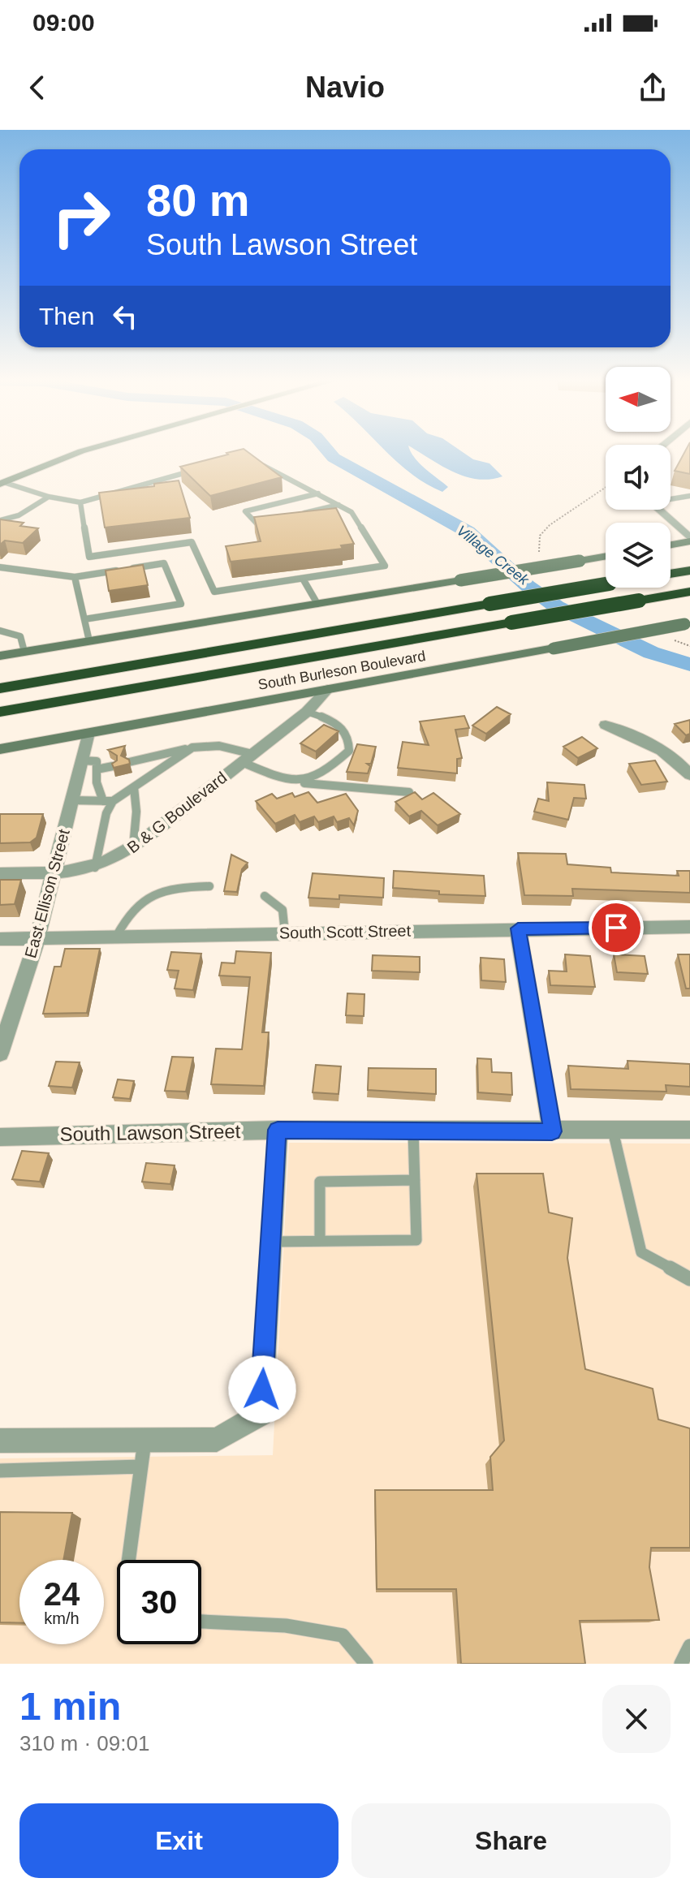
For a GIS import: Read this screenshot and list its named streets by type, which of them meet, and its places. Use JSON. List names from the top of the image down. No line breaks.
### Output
{"streets":{"main road":["South Burleson Boulevard"],"street":["B & G Boulevard","East Ellison Street","South Scott Street","South Lawson Street"]},"crossings":[["South Burleson Boulevard","B & G Boulevard"],["South Burleson Boulevard","East Ellison Street"],["B & G Boulevard","East Ellison Street"],["East Ellison Street","South Scott Street"]],"water":["Village Creek"],"north":"left","page":{"status":"09:00","header":"Navio","turn":["80 m","South Lawson Street"],"then":"Then","speed":"24 km/h","limit":"30","heading":["1 min","310 m · 09:01"],"buttons":["Exit","Share"]}}
